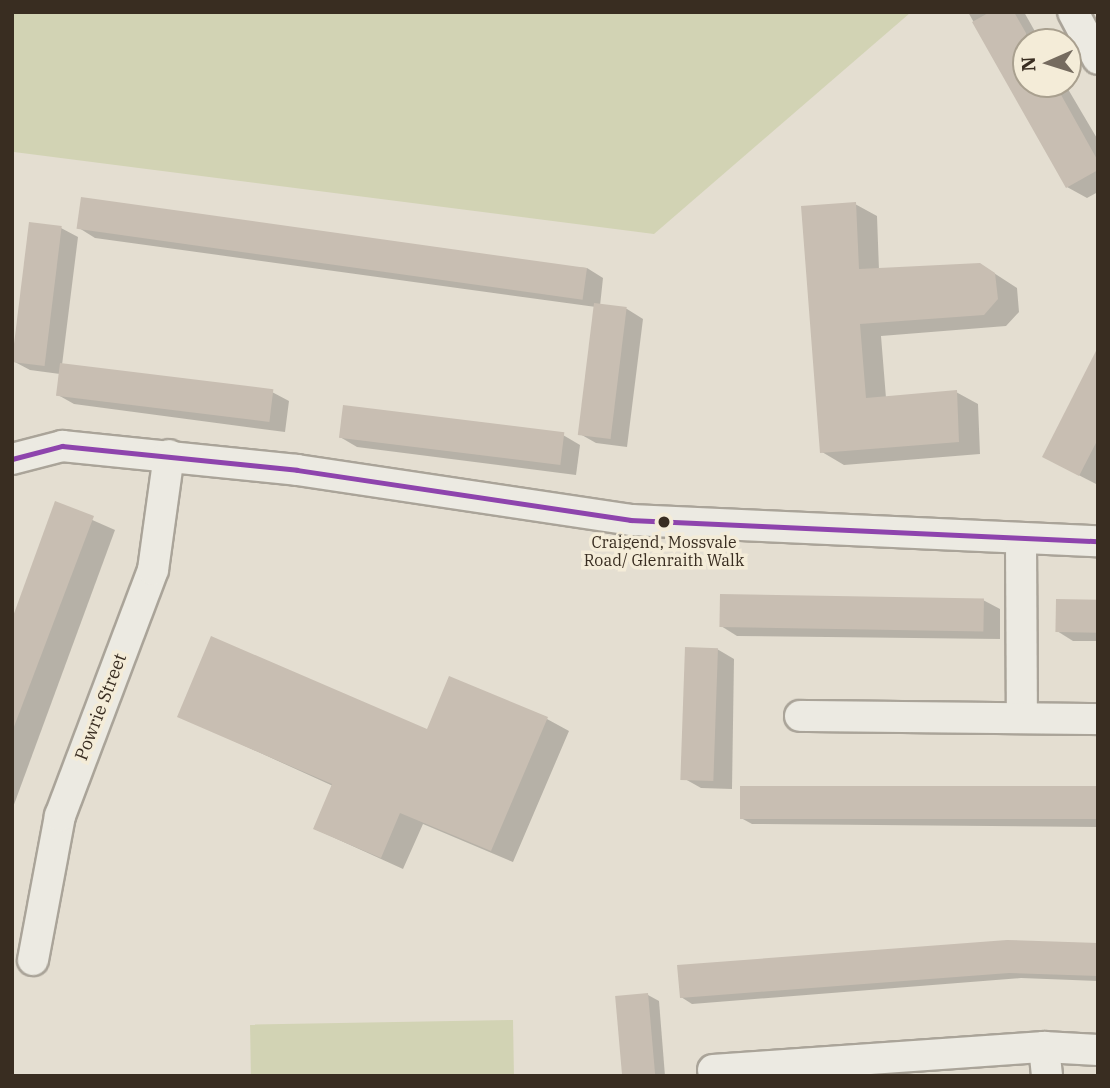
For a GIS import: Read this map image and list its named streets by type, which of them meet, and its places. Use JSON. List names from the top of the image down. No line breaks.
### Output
{"streets":{"street":["Powrie Street"]},"places":["Craigend, Mossvale Road/ Glenraith Walk"],"north":"left"}
